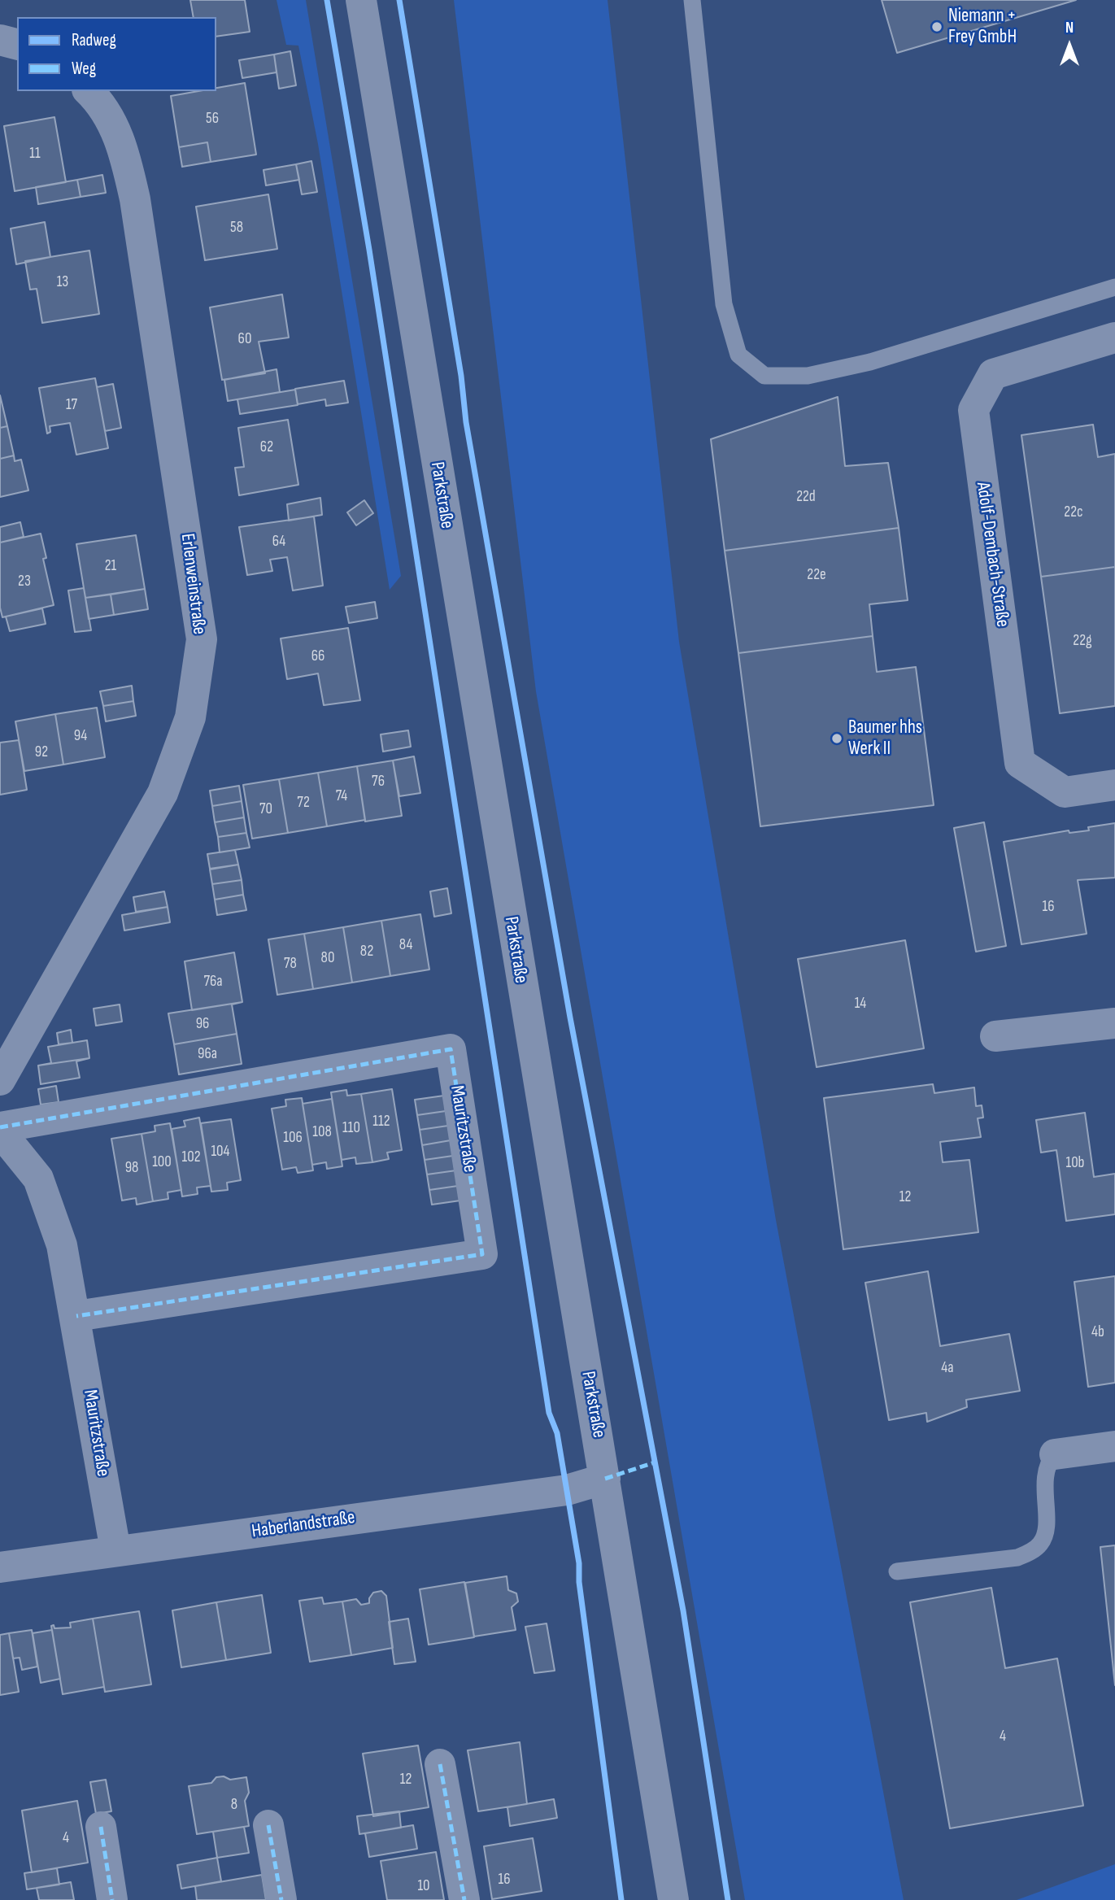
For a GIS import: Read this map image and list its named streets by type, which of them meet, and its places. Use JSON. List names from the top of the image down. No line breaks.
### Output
{"streets":{"street":["Parkstraße","Adolf-Dembach-Straße","Erlenweinstraße","Mauritzstraße","Haberlandstraße"]},"crossings":[["Parkstraße","Haberlandstraße"],["Mauritzstraße","Haberlandstraße"]],"places":["Niemann + Frey GmbH","Baumer hhs Werk II"],"house_numbers":["56","11","58","13","60","17","62","22d","22c","64","21","22e","23","22g","66","94","92","76","74","72","70","16","84","82","80","78","76a","14","96","96a","112","110","108","106","104","102","100","10b","98","12","4b","4a","4","12","8","4","16","10"],"legend":["Radweg","Weg"],"north":"top"}
